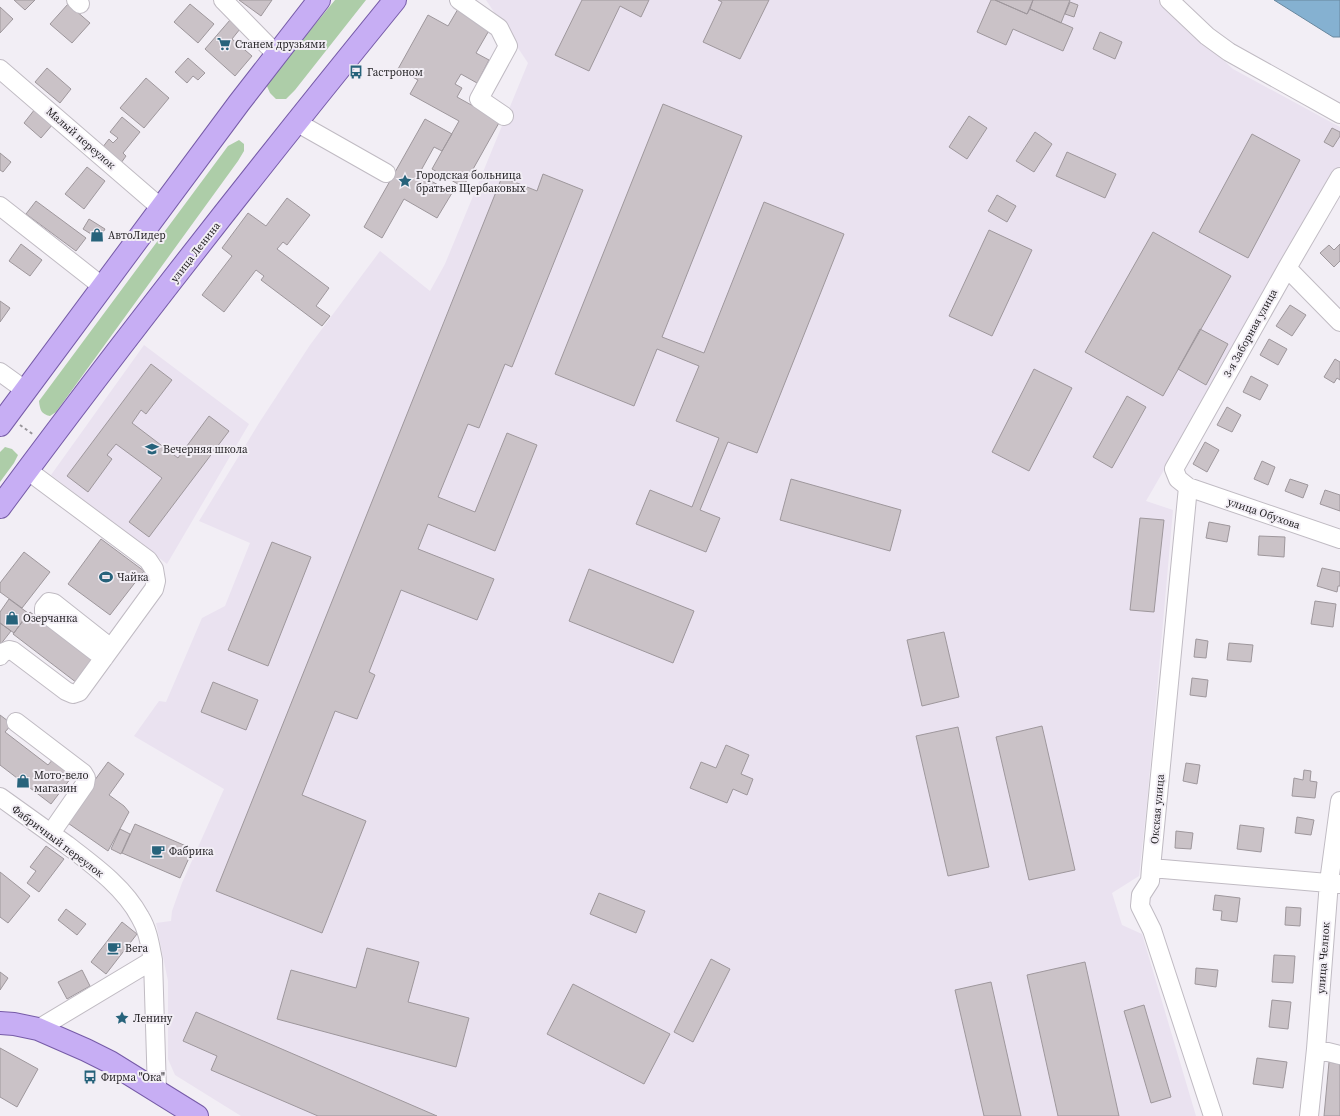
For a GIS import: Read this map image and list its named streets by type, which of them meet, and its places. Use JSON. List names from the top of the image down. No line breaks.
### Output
{"streets":{"main road":["улица Ленина"],"street":["Малый переулок","3-я Заборная улица","улица Обухова","Окская улица","Фабричный переулок","улица Челнок"]},"crossings":[["3-я Заборная улица","улица Обухова"],["3-я Заборная улица","Окская улица"],["улица Обухова","Окская улица"]],"places":{"supermarket":["Станем друзьями"],"bus stop":["Гастроном","Фирма \"Ока\""],"place":["Городская больница братьев Щербаковых","Ленину"],"shop":["АвтоЛидер","Озерчанка","Мото-вело магазин"],"school or university":["Вечерняя школа"],"sports":["Чайка"],"cafe":["Фабрика","Вега"]}}
